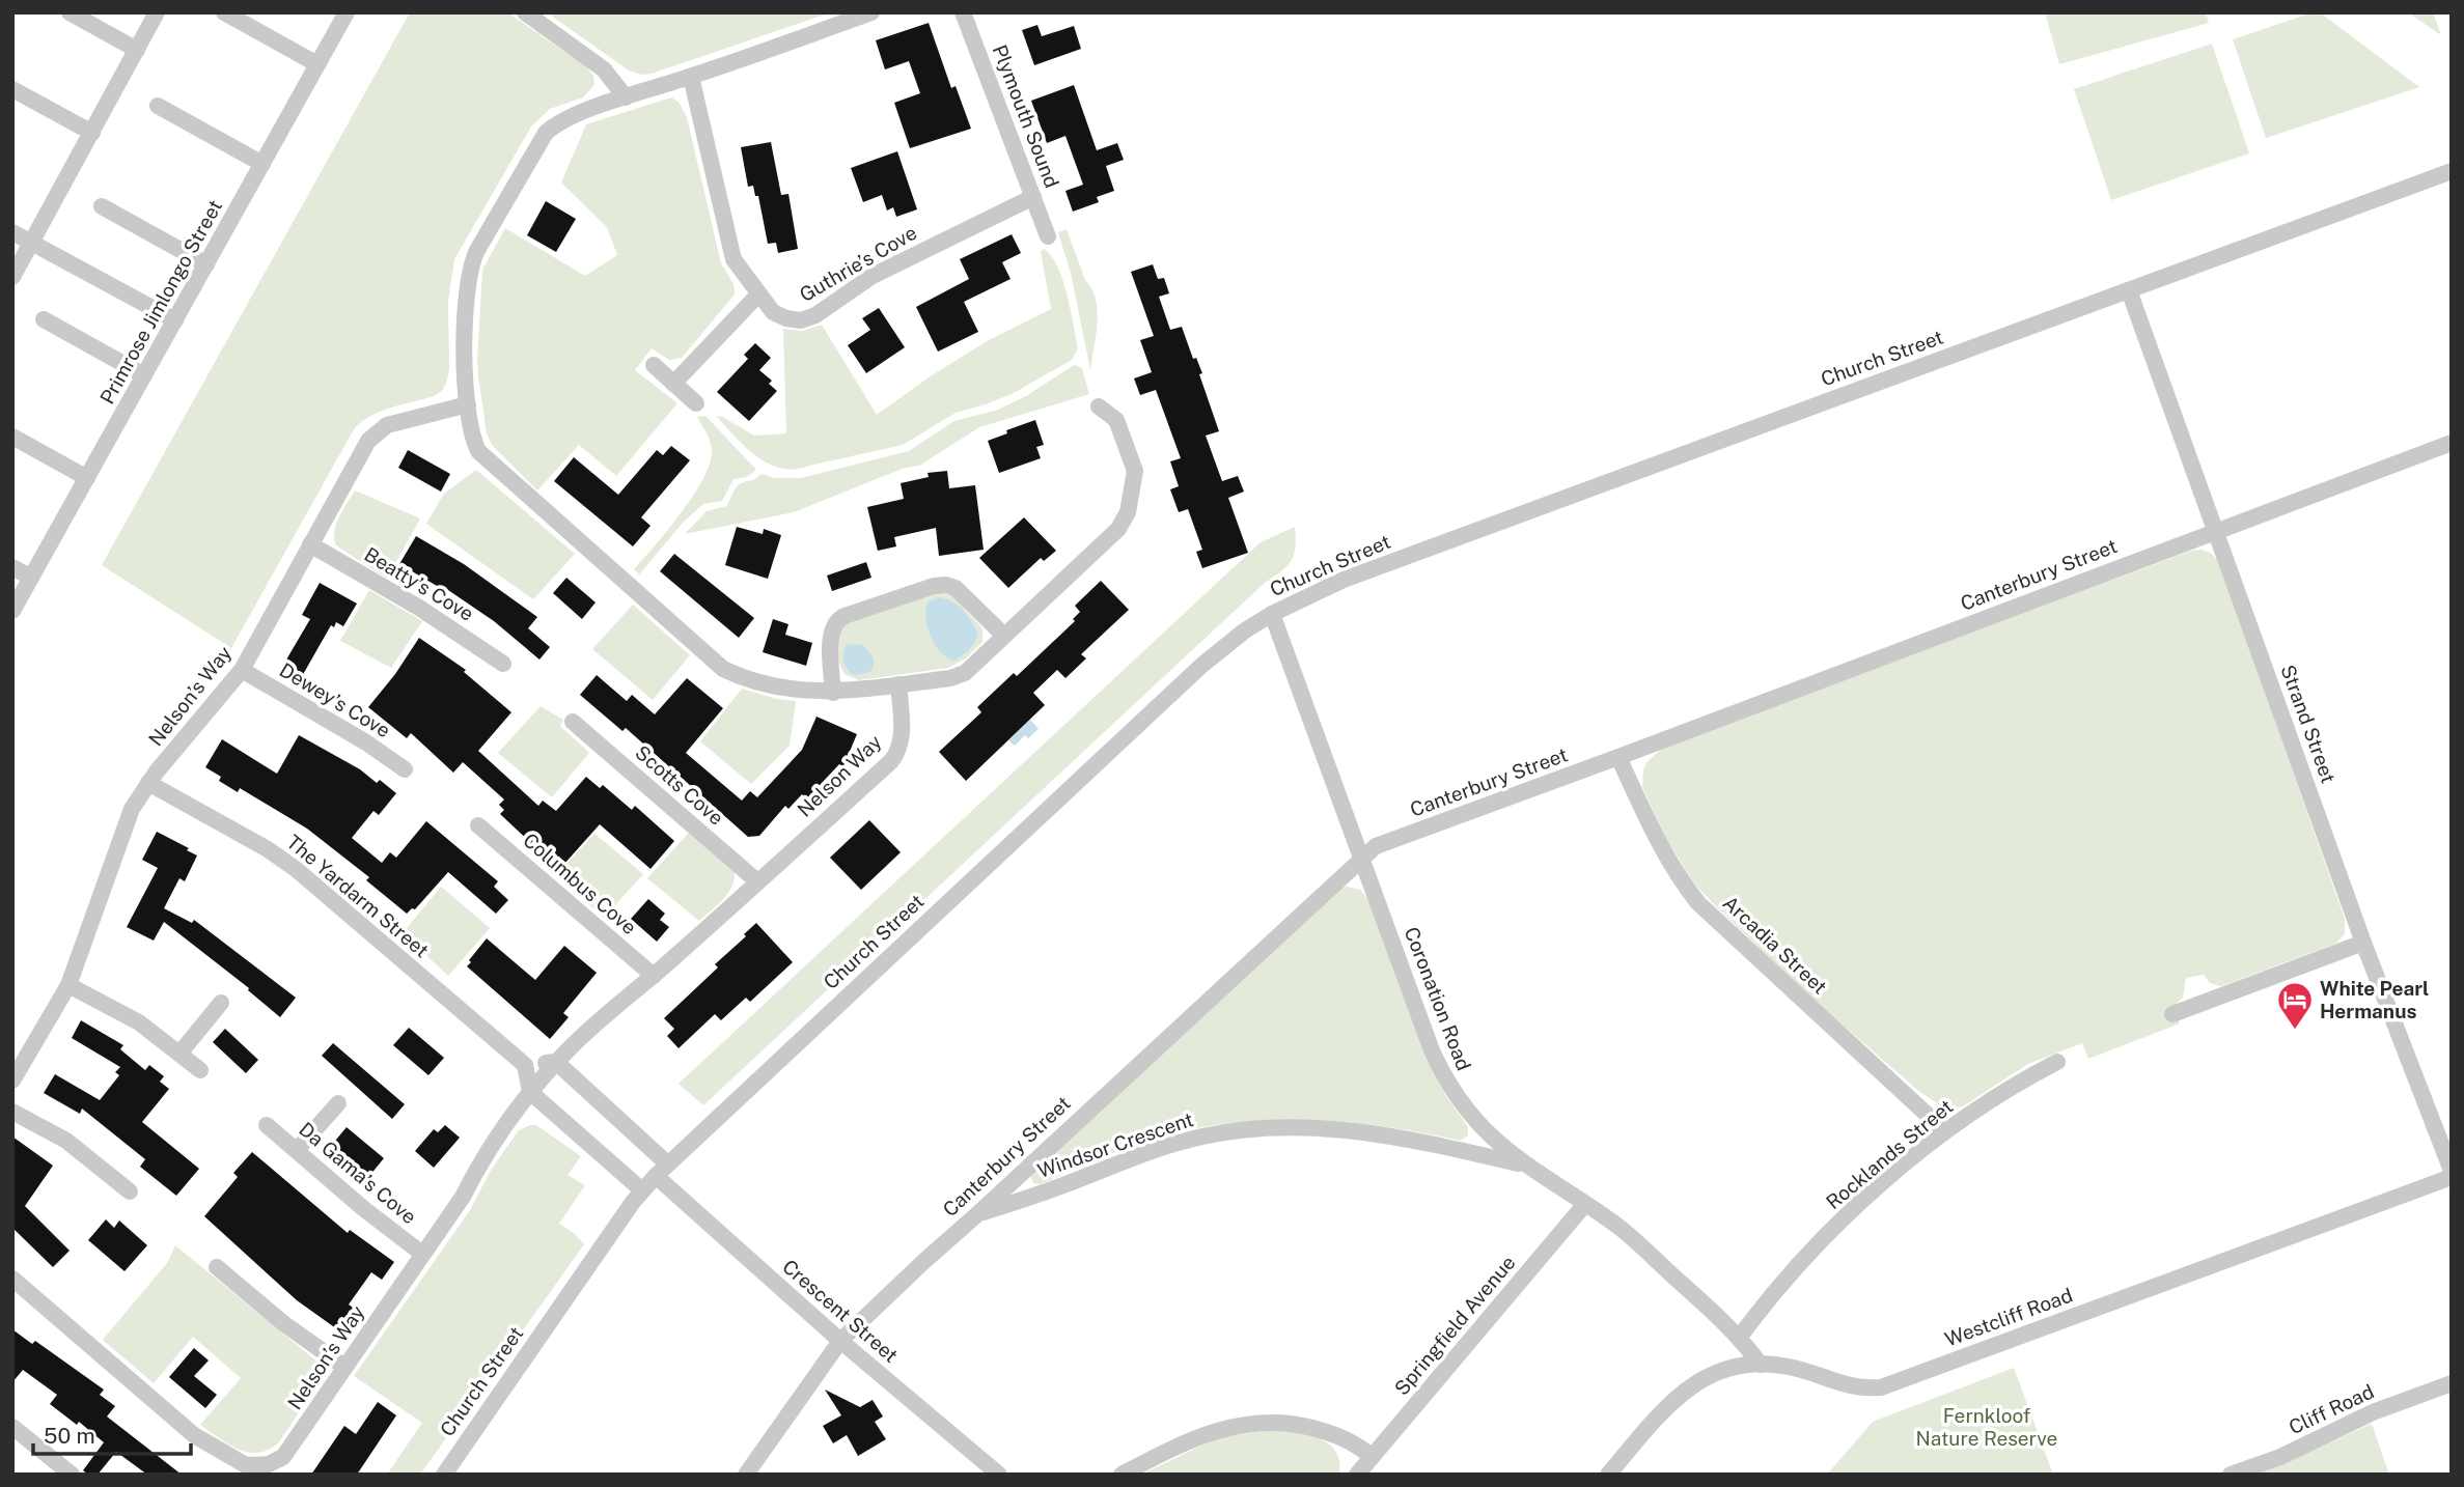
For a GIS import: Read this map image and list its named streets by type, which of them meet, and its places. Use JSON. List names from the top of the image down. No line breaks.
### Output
{"streets":{"street":["Plymouth Sound","Guthrie’s Cove","Primrose Jimlongo Street","Church Street","Canterbury Street","Beatty’s Cove","Nelson’s Way","Dewey’s Cove","Strand Street","Nelson Way","Scotts Cove","Columbus Cove","The Yardarm Street","Arcadia Street","Coronation Road","Windsor Crescent","Rocklands Street","Da Gama’s Cove","Crescent Street","Westcliff Road","Springfield Avenue","Cliff Road"]},"crossings":[["Plymouth Sound","Guthrie’s Cove"],["Church Street","Strand Street"],["Church Street","Coronation Road"],["Church Street","Crescent Street"],["Canterbury Street","Strand Street"],["Canterbury Street","Arcadia Street"],["Canterbury Street","Coronation Road"],["Canterbury Street","Windsor Crescent"],["Canterbury Street","Crescent Street"],["Beatty’s Cove","Nelson’s Way"],["Nelson’s Way","Dewey’s Cove"],["Nelson’s Way","Nelson Way"],["Nelson’s Way","The Yardarm Street"],["Nelson’s Way","Da Gama’s Cove"],["Nelson Way","Scotts Cove"],["Nelson Way","Columbus Cove"],["Arcadia Street","Rocklands Street"],["Coronation Road","Windsor Crescent"],["Coronation Road","Rocklands Street"],["Coronation Road","Westcliff Road"],["Coronation Road","Springfield Avenue"]],"parks":["Fernkloof Nature Reserve"],"places":{"hotel":["White Pearl Hermanus"]},"scale_bar":"50 m"}
